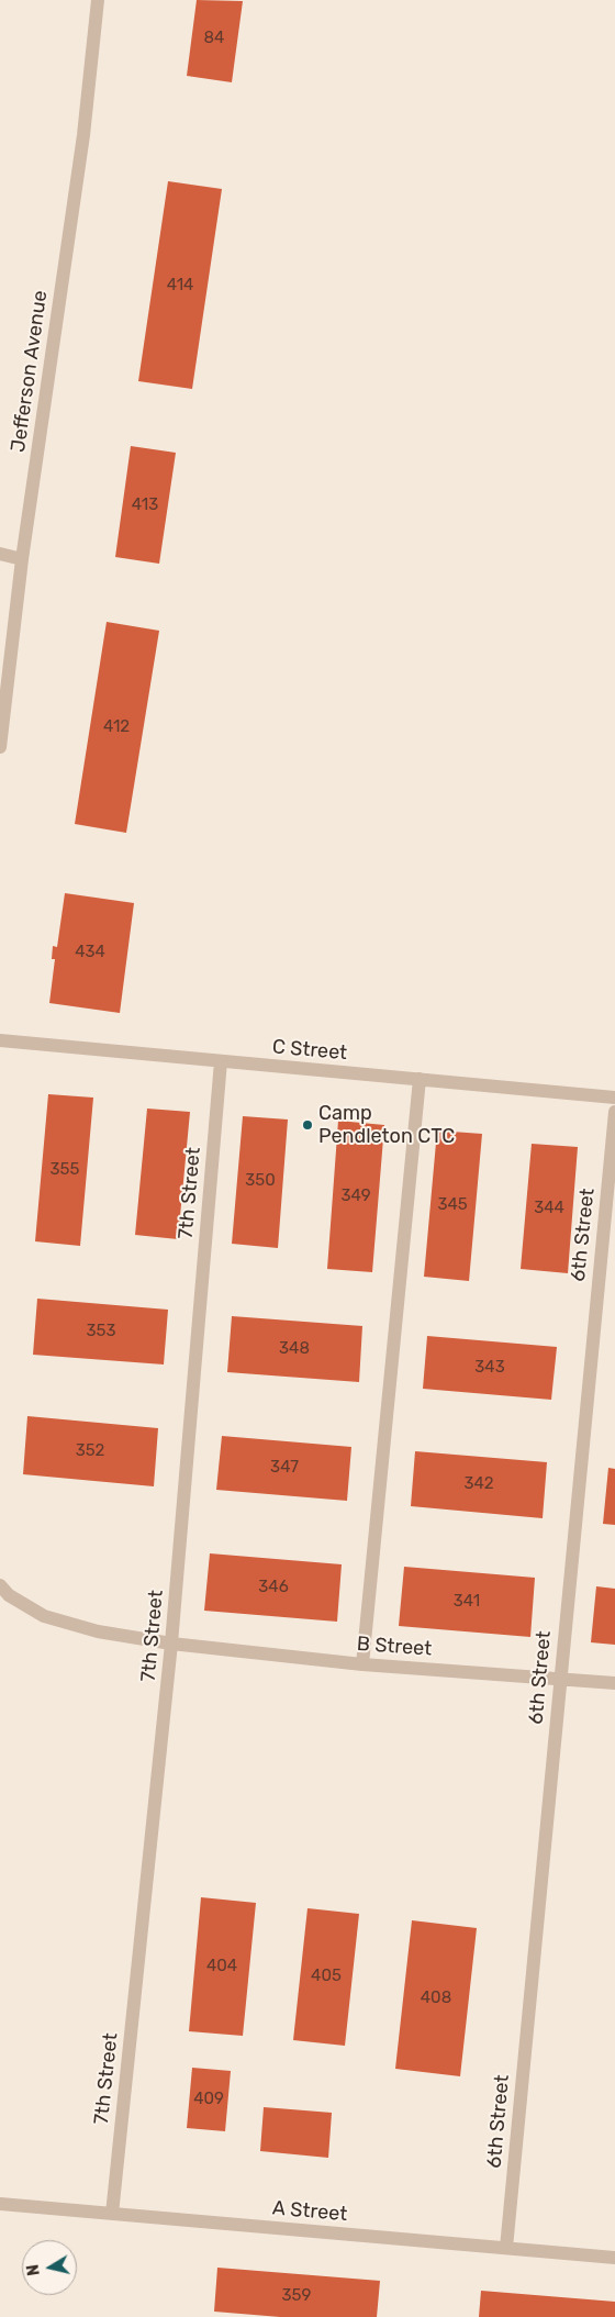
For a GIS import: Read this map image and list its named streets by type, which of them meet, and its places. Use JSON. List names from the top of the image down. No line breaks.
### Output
{"streets":{"street":["Jefferson Avenue","C Street","7th Street","6th Street","B Street","A Street"]},"crossings":[["C Street","7th Street"],["7th Street","B Street"],["7th Street","A Street"],["6th Street","B Street"],["6th Street","A Street"]],"places":["Camp Pendleton CTC"],"house_numbers":["84","414","413","412","434","355","350","349","345","344","353","348","343","352","347","342","346","341","404","405","408","409","359"],"north":"left"}
